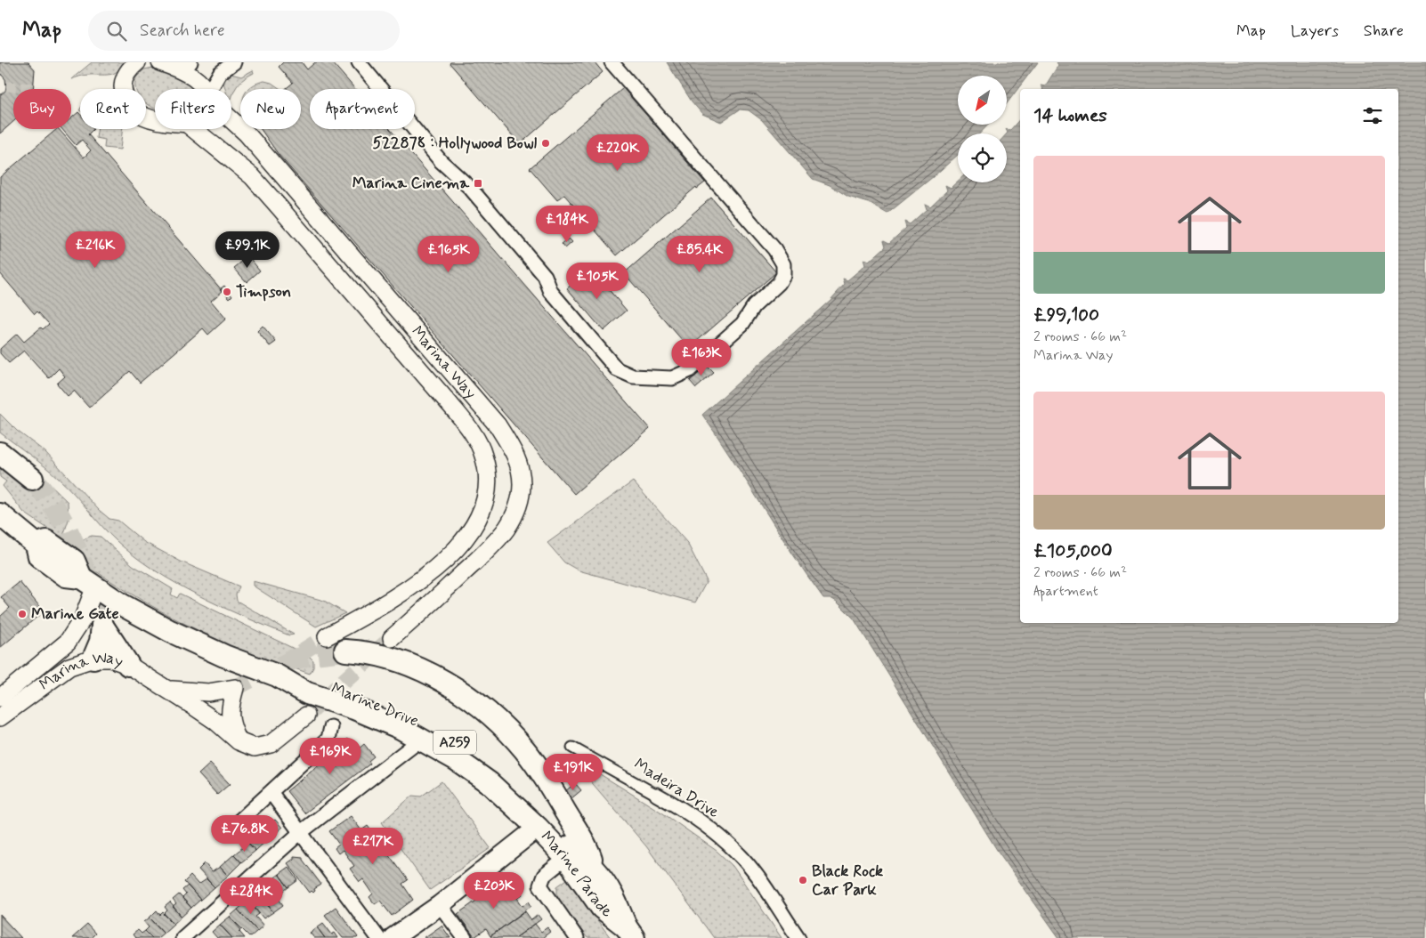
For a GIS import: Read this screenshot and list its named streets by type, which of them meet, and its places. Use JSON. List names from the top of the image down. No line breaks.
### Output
{"streets":{"main road":["Marine Drive","A259","Marine Parade"],"street":["Marina Way","Madeira Drive"]},"crossings":[["Marine Drive","Marine Parade"]],"places":{"other":["522878 : Hollywood Bowl","Timpson","Marine Gate","Black Rock Car Park"],"transit":["Marina Cinema"]},"north":"bottom left","page":{"header":"Map","search":"Search here","nav":["Map","Layers","Share"],"chip":["Buy","Rent","Filters","New","Apartment"],"heading":"14 homes","price":["£220K","£184K","£216K","£99.1K","£165K","£85.4K","£105K","£163K","£169K","£191K","£76.8K","£217K","£203K","£284K"],"list":[{"name":"£99,100","note":"2 rooms · 66 m² · Marina Way"},{"name":"£105,000","note":"2 rooms · 66 m² · Apartment"}]}}
